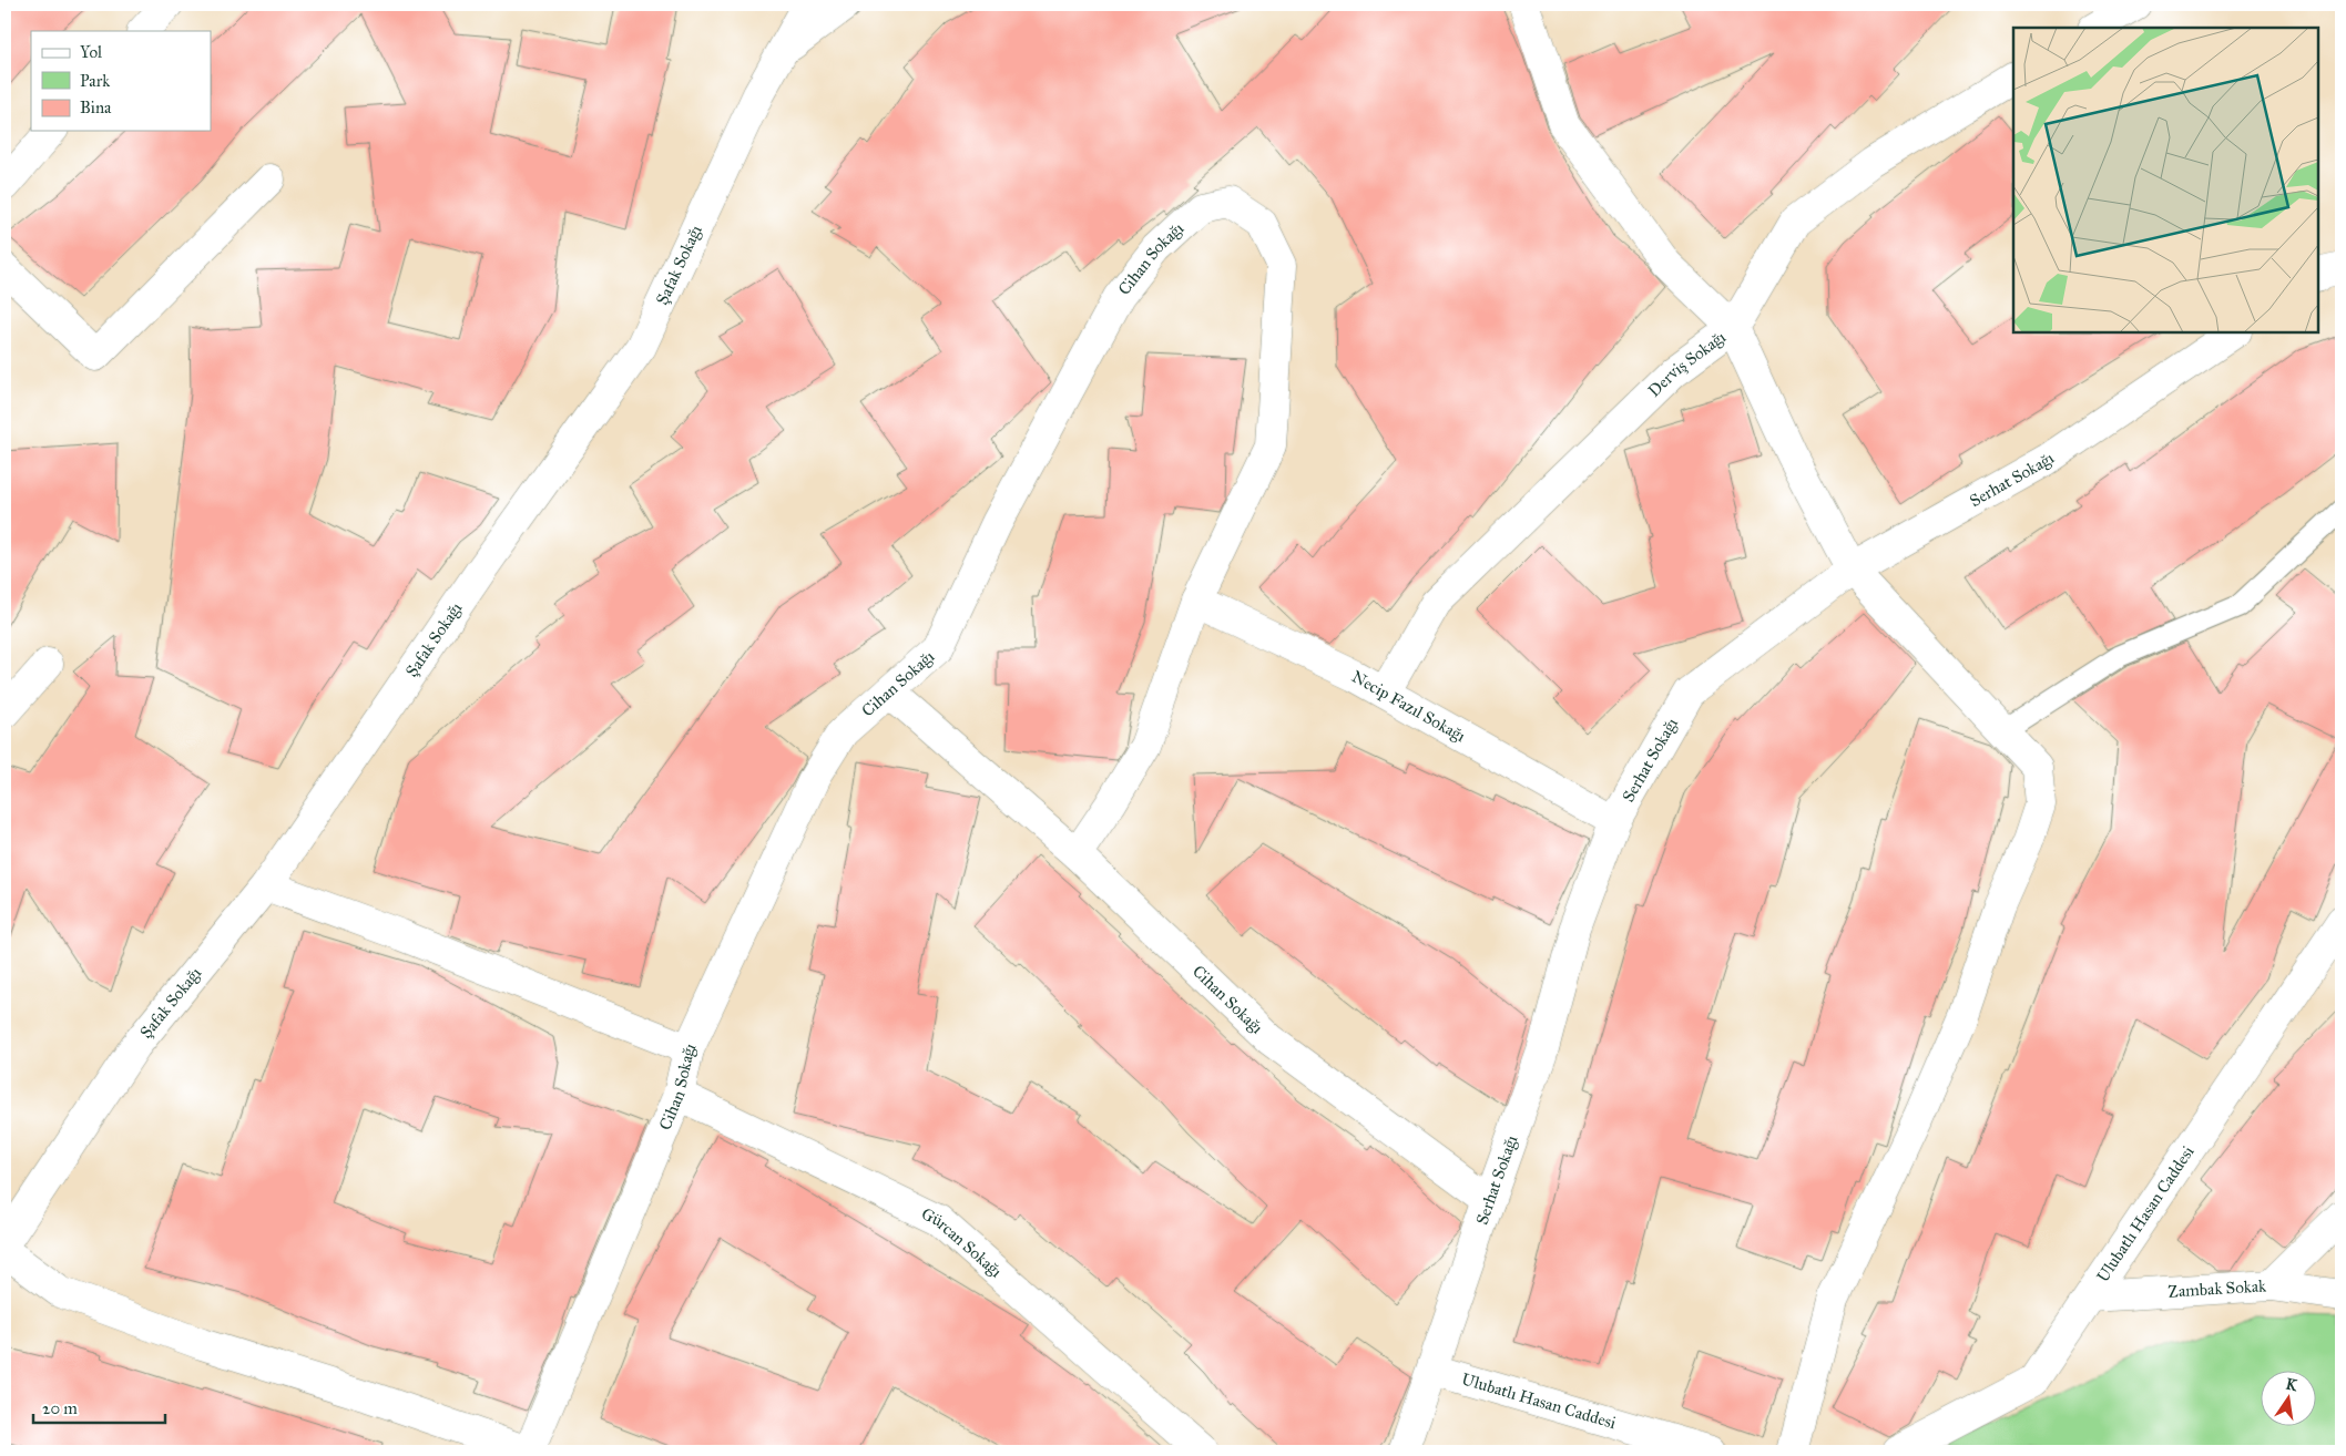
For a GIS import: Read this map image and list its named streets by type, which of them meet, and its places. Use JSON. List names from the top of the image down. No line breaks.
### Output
{"streets":{"street":["Cihan Sokağı","Şafak Sokağı","Derviş Sokağı","Serhat Sokağı","Necip Fazıl Sokağı","Ulubatlı Hasan Caddesi","Gürcan Sokağı","Zambak Sokak"]},"crossings":[["Cihan Sokağı","Serhat Sokağı"],["Cihan Sokağı","Necip Fazıl Sokağı"],["Cihan Sokağı","Gürcan Sokağı"],["Derviş Sokağı","Necip Fazıl Sokağı"],["Serhat Sokağı","Necip Fazıl Sokağı"],["Serhat Sokağı","Ulubatlı Hasan Caddesi"],["Ulubatlı Hasan Caddesi","Zambak Sokak"]],"legend":["Yol","Park","Bina"],"scale_bar":"20 m","north":"top"}
